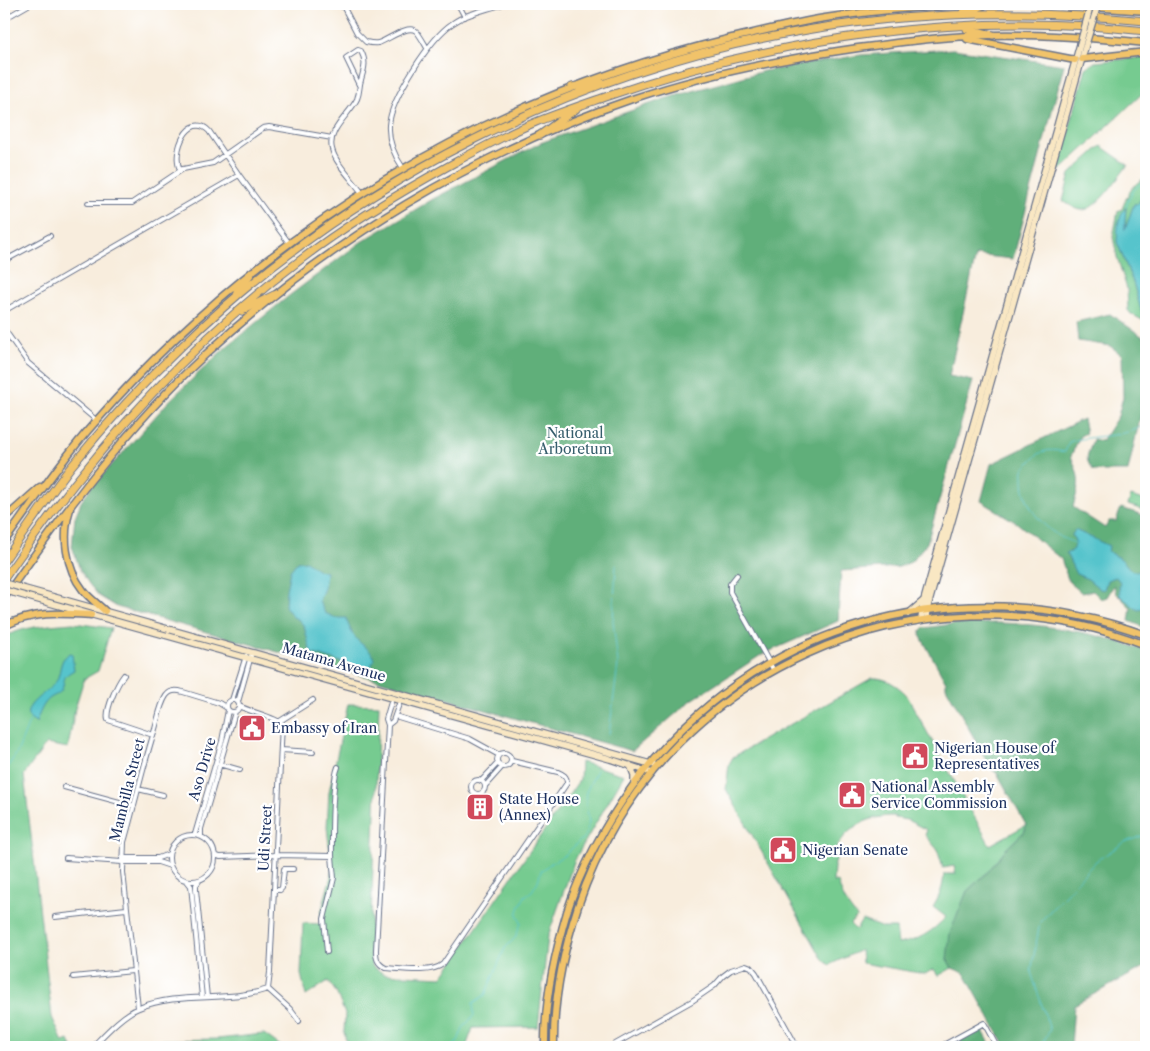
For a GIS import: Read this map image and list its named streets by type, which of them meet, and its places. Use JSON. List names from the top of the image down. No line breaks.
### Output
{"streets":{"main road":["Matama Avenue"],"street":["Aso Drive","Mambilla Street","Udi Street"]},"parks":["National Arboretum"],"places":{"public building":["Embassy of Iran","Nigerian House of Representatives","National Assembly Service Commission","Nigerian Senate"],"building":["State House (Annex)"]}}
